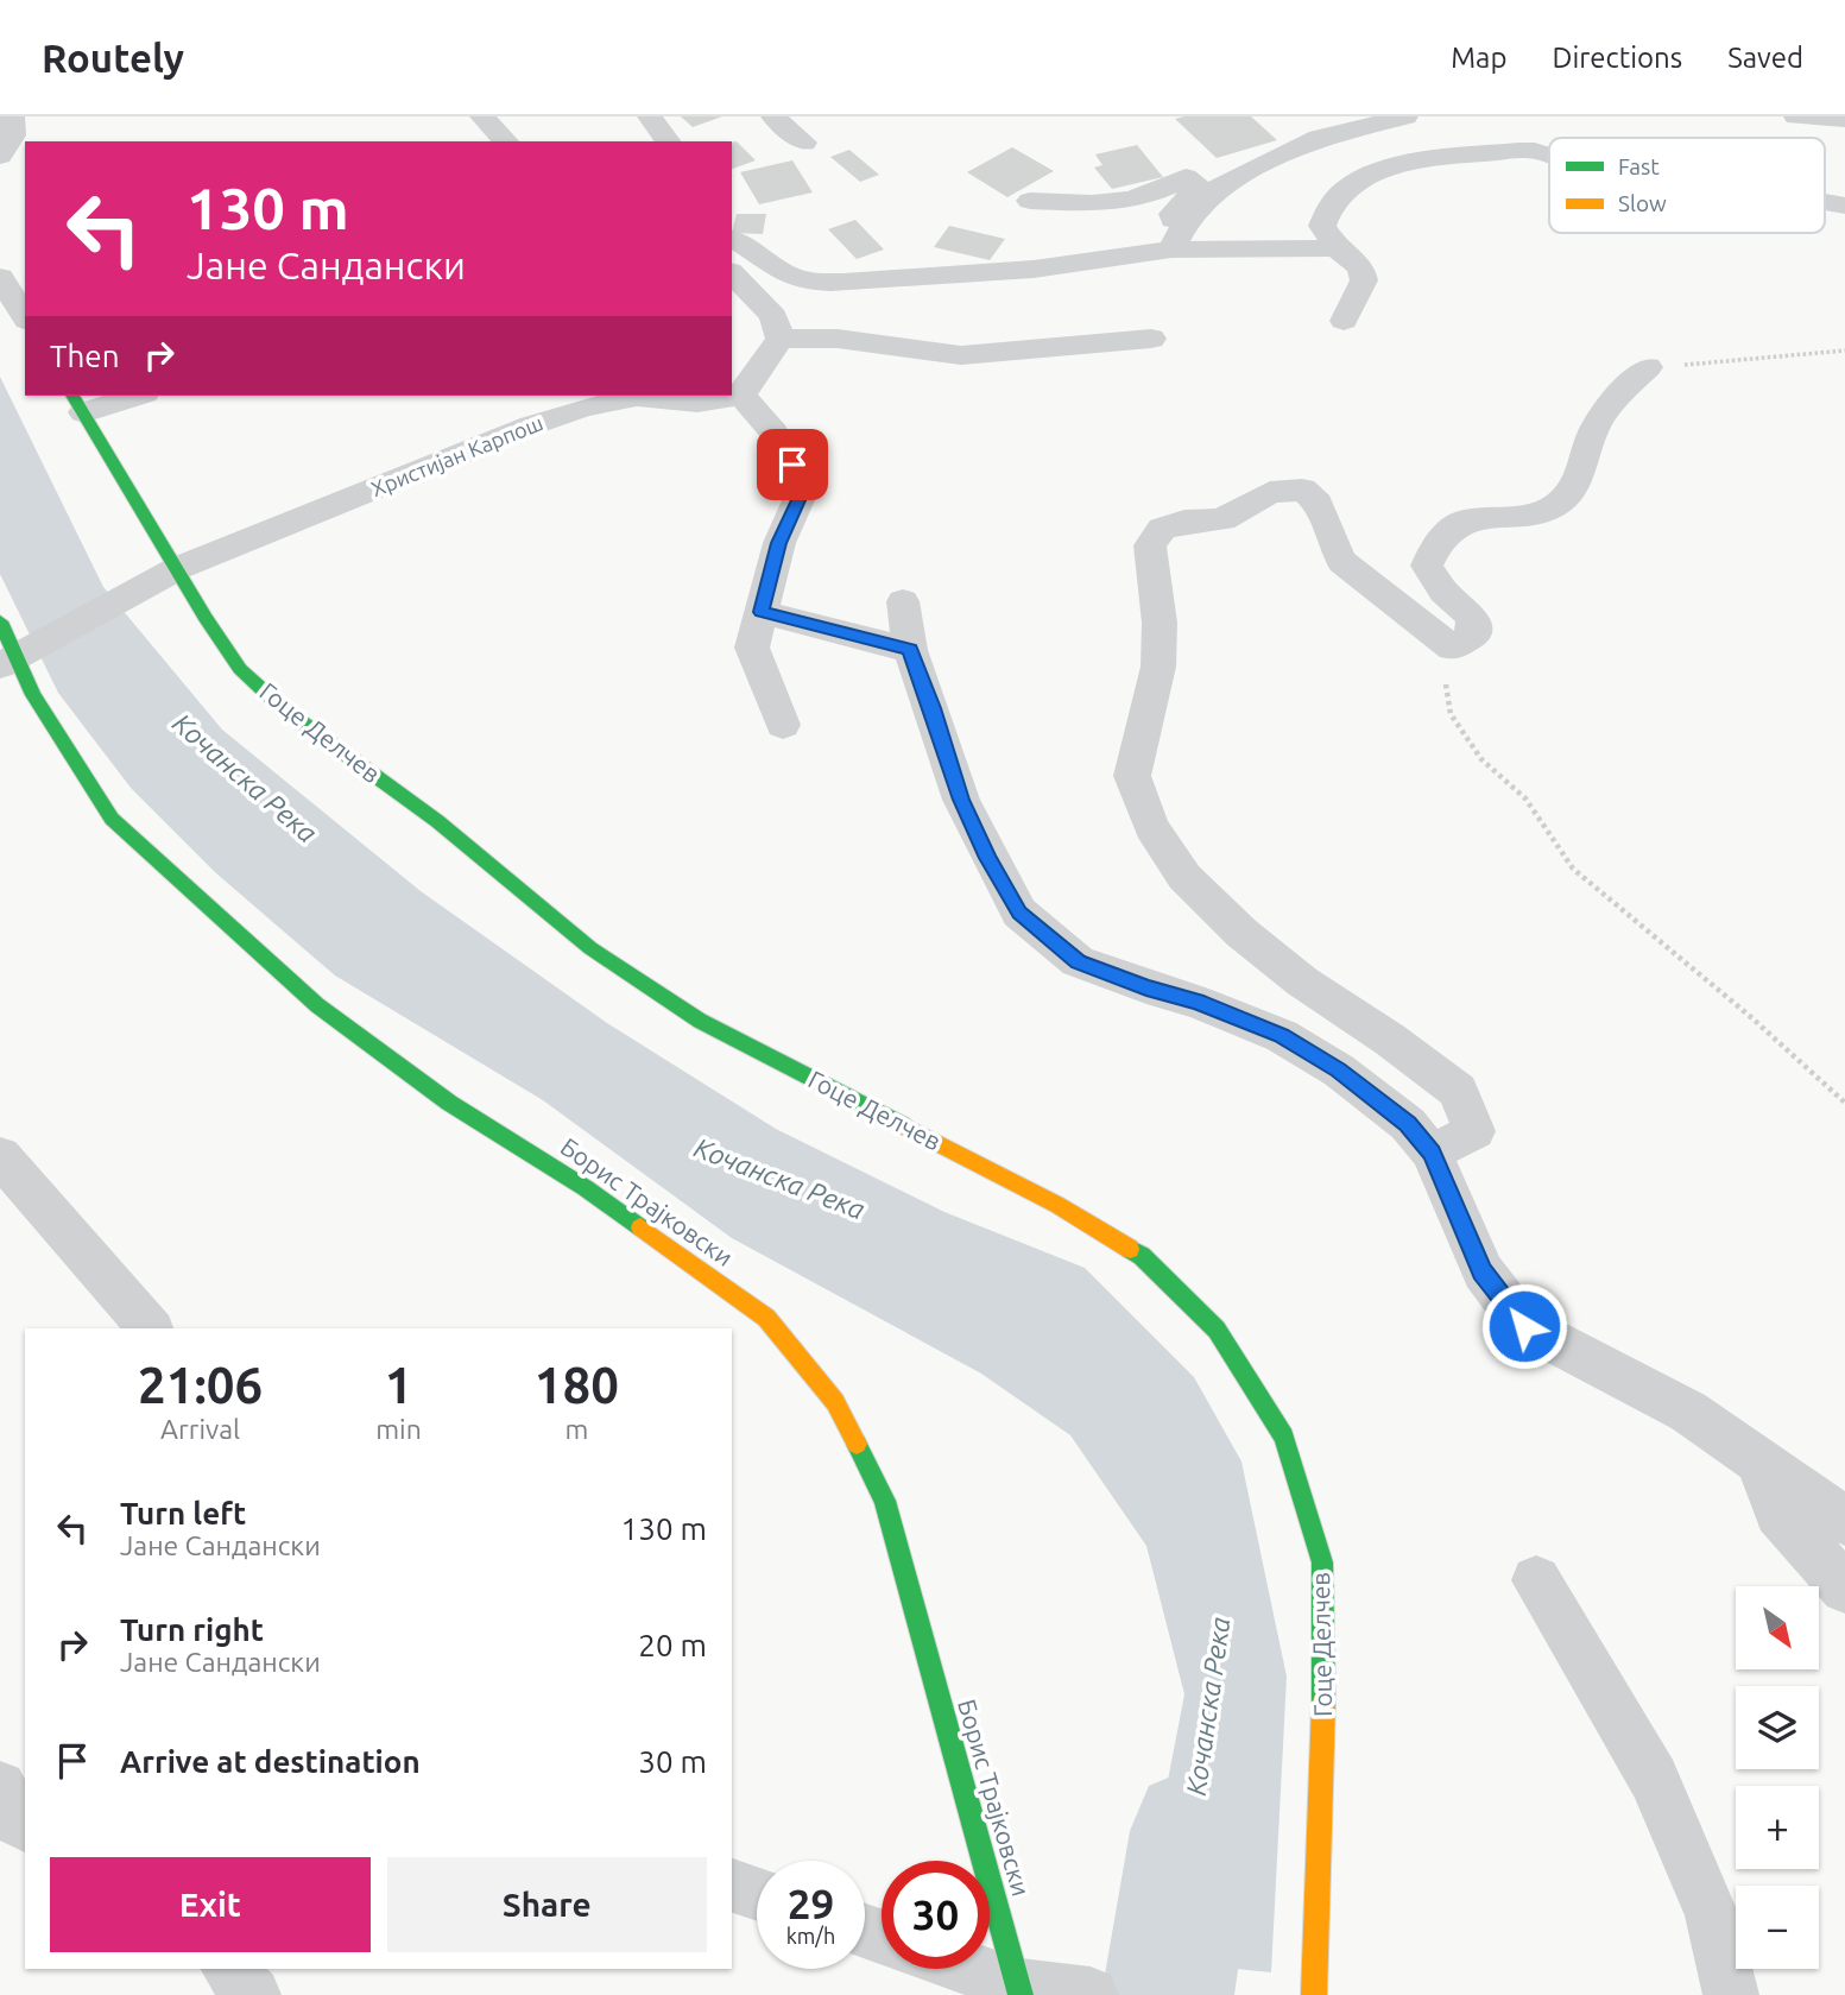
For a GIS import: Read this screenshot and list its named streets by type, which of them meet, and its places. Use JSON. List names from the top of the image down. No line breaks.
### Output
{"streets":{"street":["Христијан Карпош","Гоце Делчев","Борис Трајковски"]},"crossings":[["Христијан Карпош","Гоце Делчев"],["Христијан Карпош","Борис Трајковски"]],"water":["Кочанска Река"],"legend":["Fast","Slow"],"north":"bottom right","page":{"header":"Routely","nav":["Map","Directions","Saved"],"turn":["130 m","Јане Сандански"],"then":"Then","eta":["21:06","Arrival","1","min","180","m"],"list":[{"name":"Turn left","note":"Јане Сандански","value":"130 m"},{"name":"Turn right","note":"Јане Сандански","value":"20 m"},{"name":"Arrive at destination","value":"30 m"}],"map_buttons":["+","−"],"buttons":["Exit","Share"],"speed":"29 km/h","limit":"30"}}
